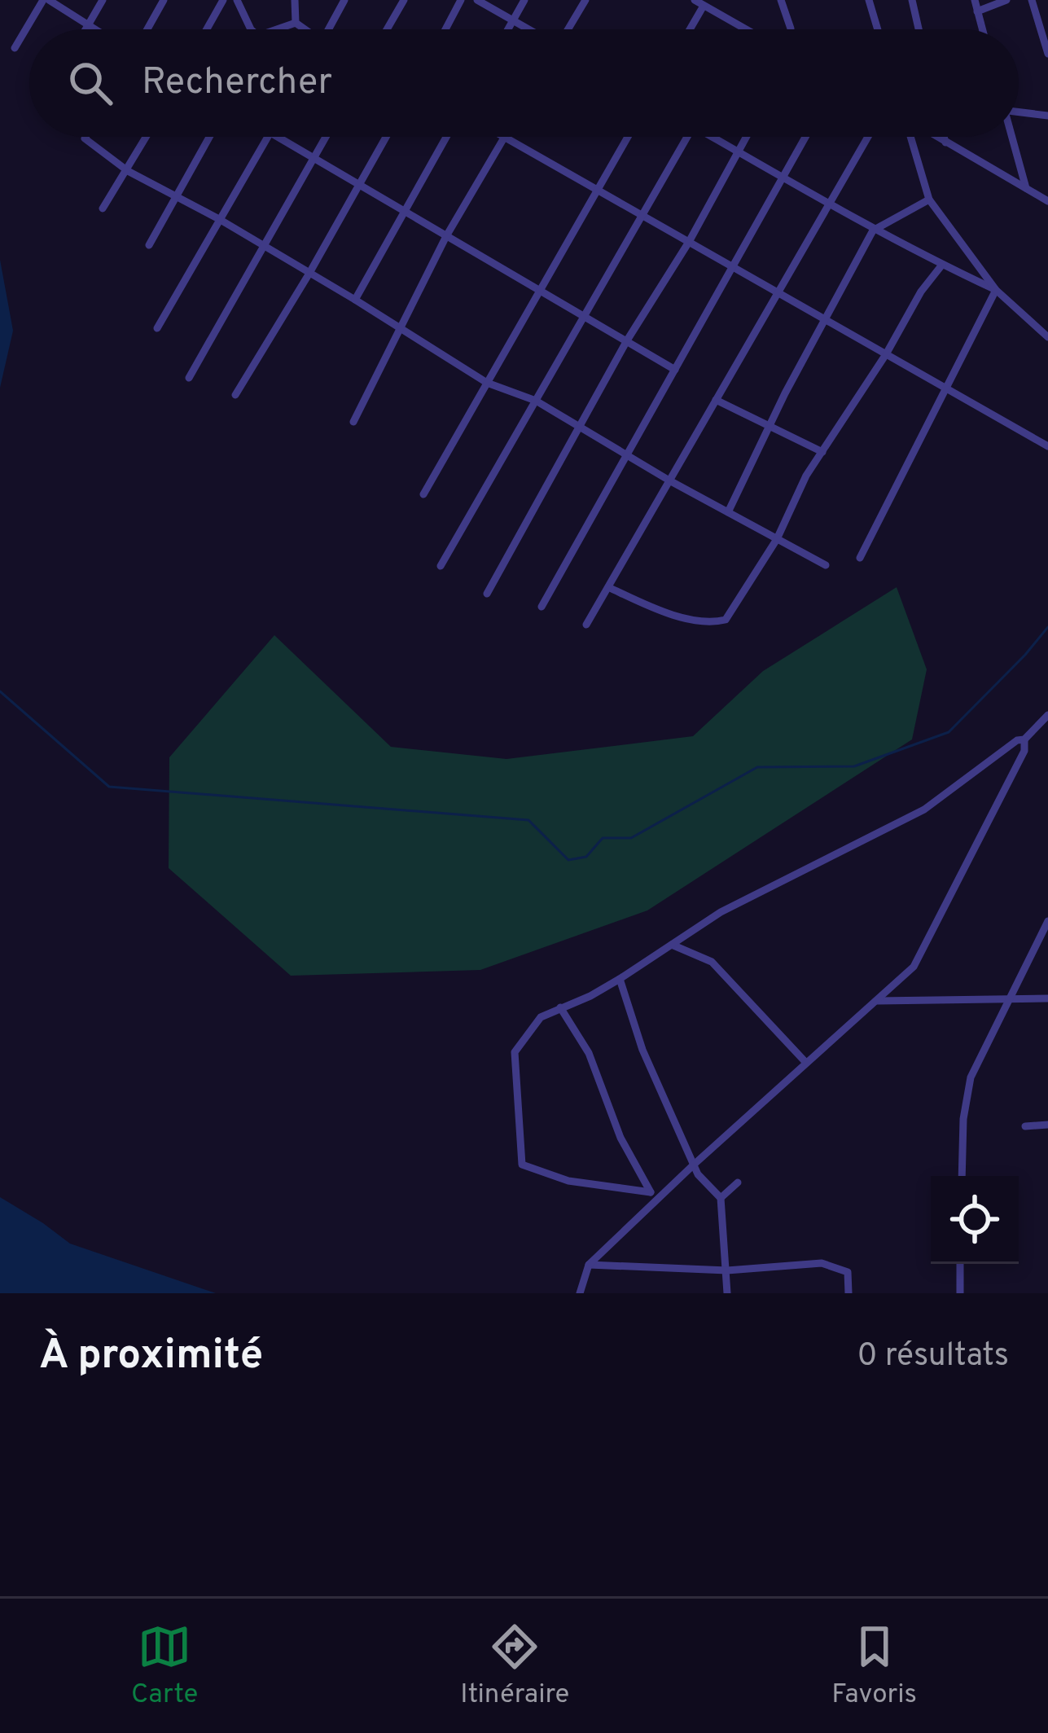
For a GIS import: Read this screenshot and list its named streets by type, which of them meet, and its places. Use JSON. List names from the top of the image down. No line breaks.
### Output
{"page":{"search":"Rechercher","heading":["À proximité","0 résultats"],"nav":["Carte","Itinéraire","Favoris"]}}
